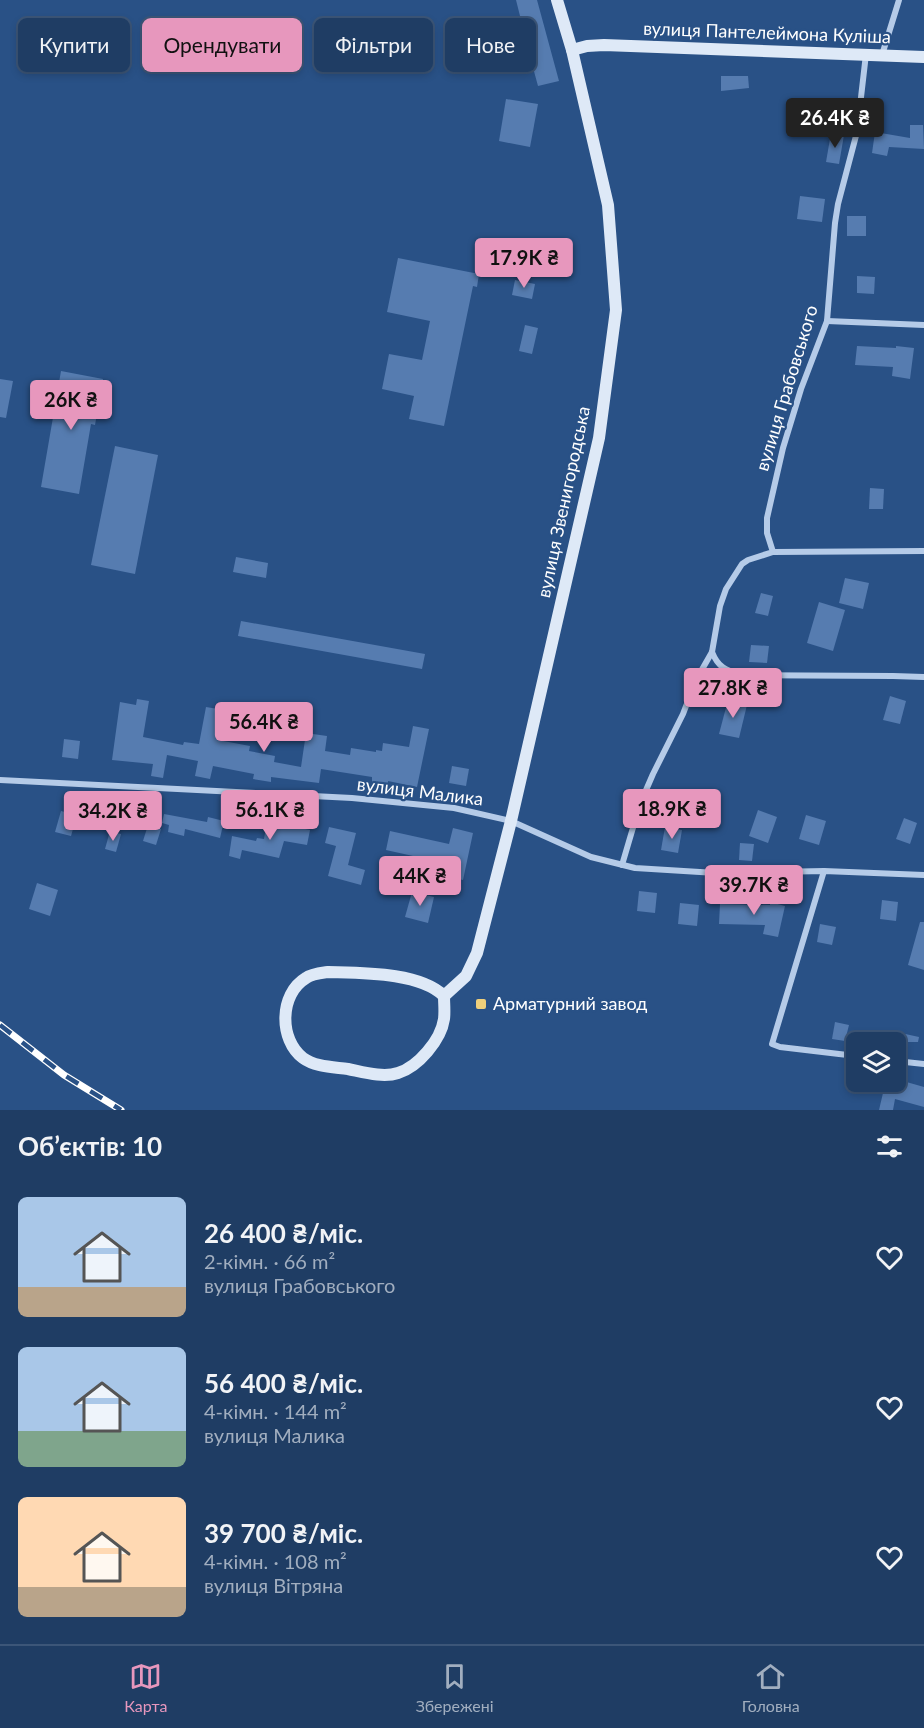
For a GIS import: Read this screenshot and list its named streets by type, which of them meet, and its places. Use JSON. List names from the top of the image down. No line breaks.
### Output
{"streets":{"street":["вулиця Пантелеймона Куліша","вулиця Грабовського","вулиця Звенигородська","вулиця Малика"]},"crossings":[["вулиця Пантелеймона Куліша","вулиця Грабовського"],["вулиця Пантелеймона Куліша","вулиця Звенигородська"],["вулиця Звенигородська","вулиця Малика"]],"places":{"transit":["Арматурний завод"]},"page":{"chip":["Купити","Орендувати","Фільтри","Нове"],"price":["26.4K ₴","17.9K ₴","26K ₴","27.8K ₴","56.4K ₴","18.9K ₴","56.1K ₴","34.2K ₴","44K ₴","39.7K ₴"],"heading":"Об’єктів: 10","list":[{"name":"26 400 ₴/міс.","note":"2-кімн. · 66 m² · вулиця Грабовського"},{"name":"56 400 ₴/міс.","note":"4-кімн. · 144 m² · вулиця Малика"},{"name":"39 700 ₴/міс.","note":"4-кімн. · 108 m² · вулиця Вітряна"}],"tabs":["Карта","Збережені","Головна"]}}
